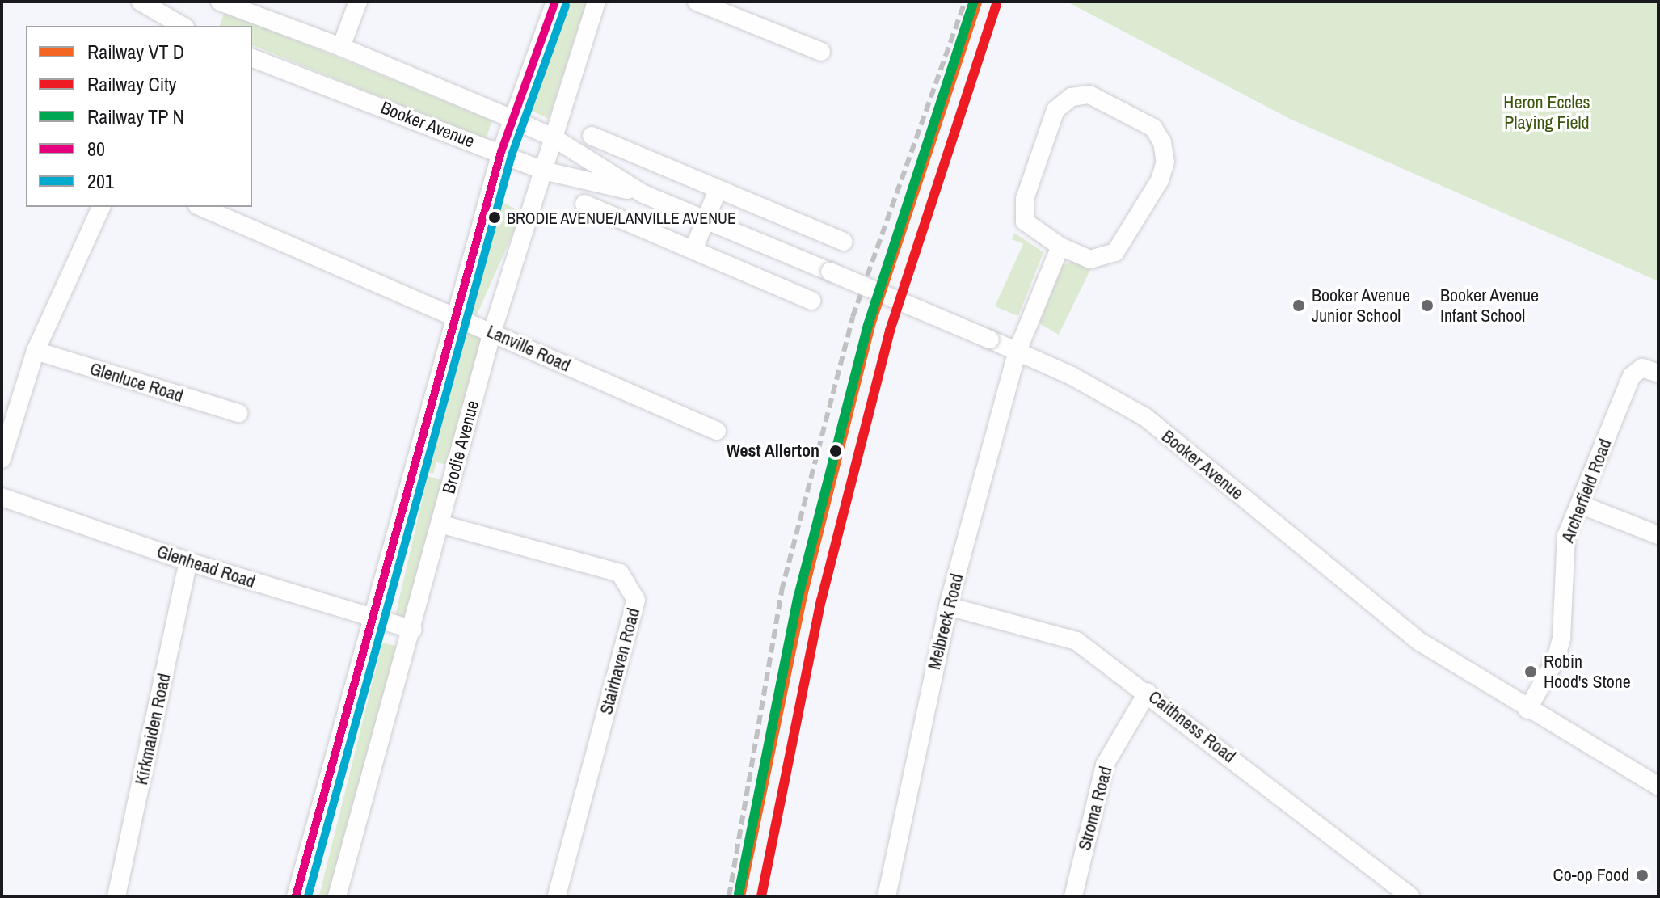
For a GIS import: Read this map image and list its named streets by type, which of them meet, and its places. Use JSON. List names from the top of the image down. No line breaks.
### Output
{"streets":{"street":["Booker Avenue","Lanville Road","Glenluce Road","Brodie Avenue","Archerfield Road","Glenhead Road","Melbreck Road","Stairhaven Road","Caithness Road","Kirkmaiden Road","Stroma Road"]},"crossings":[["Booker Avenue","Brodie Avenue"],["Booker Avenue","Archerfield Road"],["Booker Avenue","Melbreck Road"],["Lanville Road","Brodie Avenue"],["Brodie Avenue","Glenhead Road"],["Brodie Avenue","Stairhaven Road"],["Glenhead Road","Kirkmaiden Road"],["Melbreck Road","Caithness Road"],["Caithness Road","Stroma Road"]],"parks":["Heron Eccles Playing Field"],"places":["BRODIE AVENUE/LANVILLE AVENUE","Booker Avenue Junior School","Booker Avenue Infant School","West Allerton","Robin Hood's Stone","Co-op Food"],"lines":["transit line 80","rail line City","transit line 201"],"legend":["Railway VT D","Railway City","Railway TP N","80","201"]}
